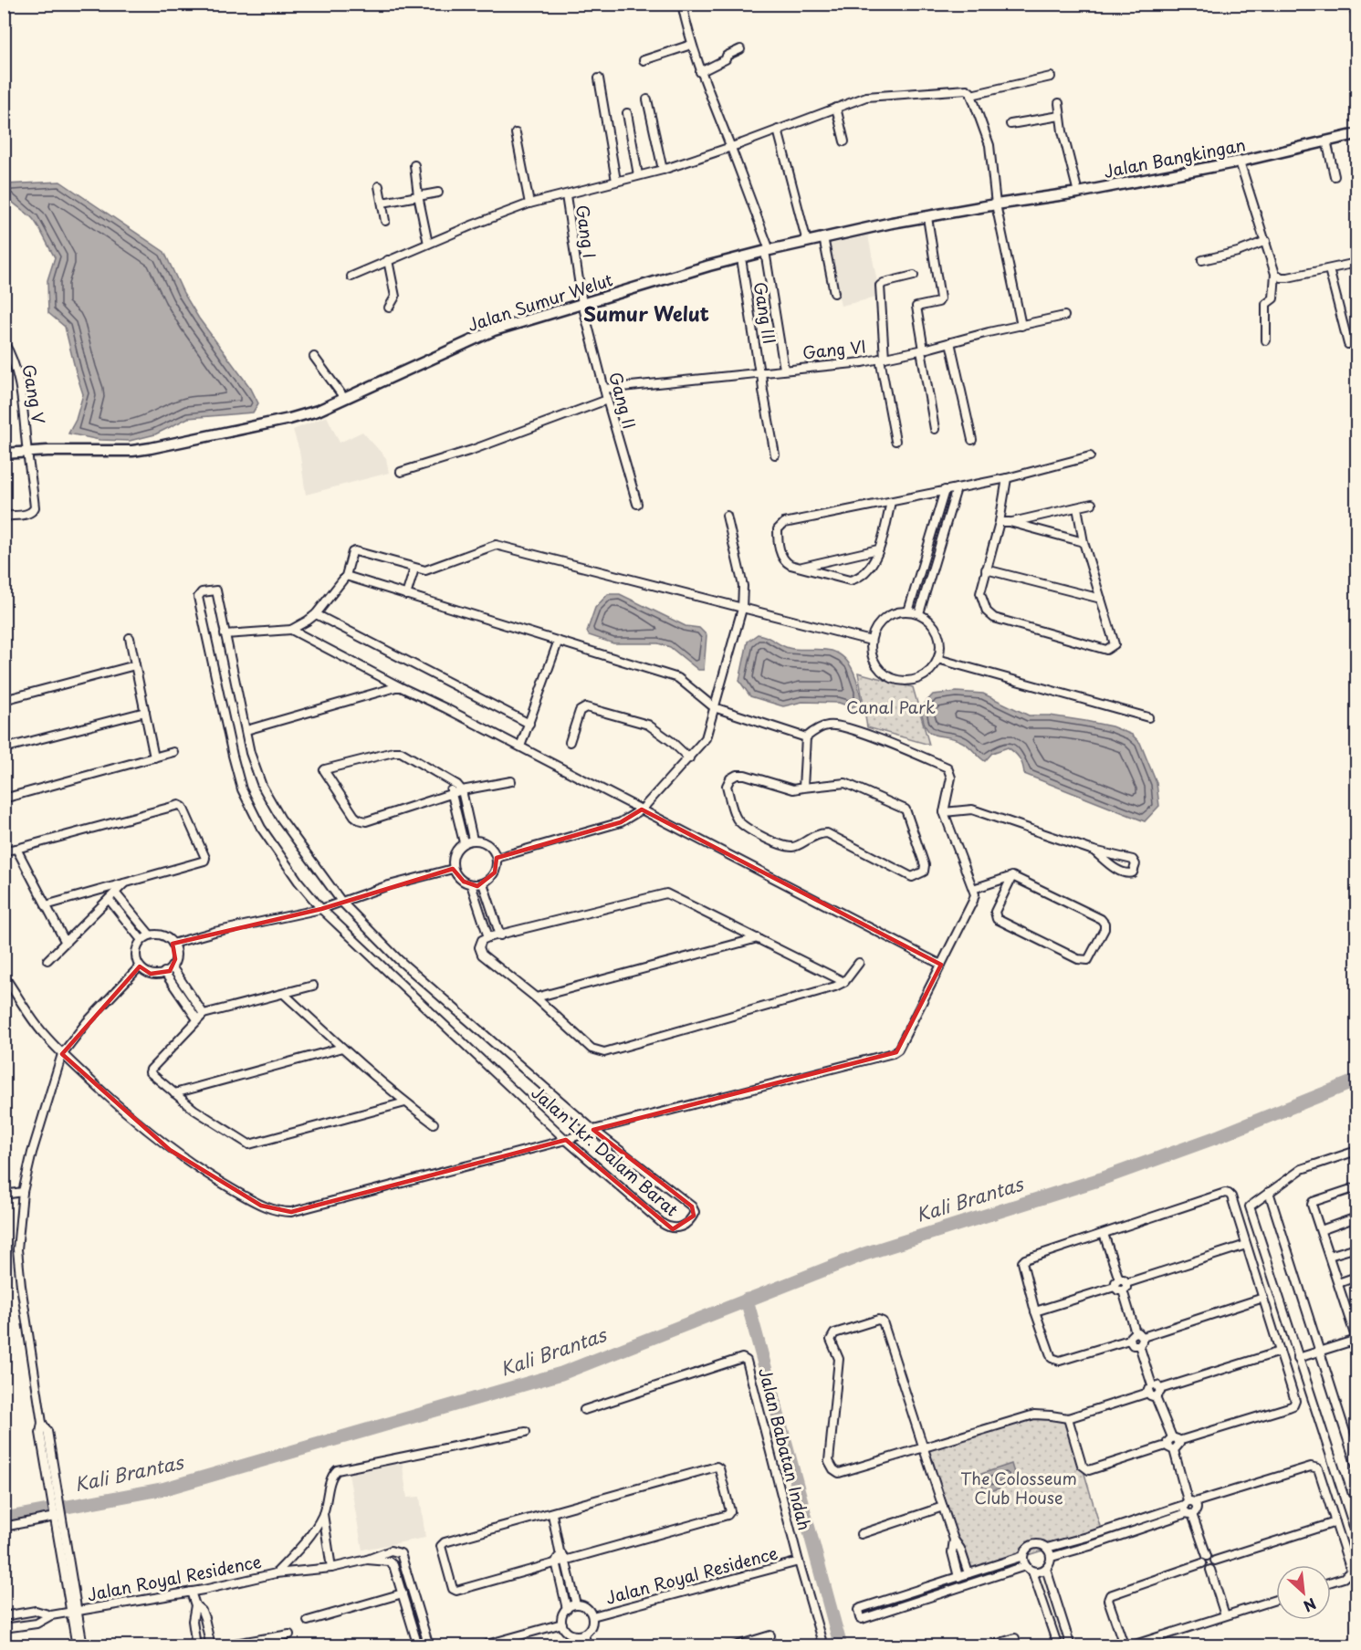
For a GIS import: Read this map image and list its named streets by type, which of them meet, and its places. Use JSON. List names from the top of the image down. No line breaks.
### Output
{"streets":{"street":["Jalan Bangkingan","Gang I","Jalan Sumur Welut","Gang III","Gang VI","Gang V","Gang II","Jalan Lkr. Dalam Barat","Jalan Babatan Indah","Jalan Royal Residence"]},"crossings":[["Jalan Bangkingan","Jalan Sumur Welut"],["Gang I","Jalan Sumur Welut"],["Gang I","Gang II"],["Jalan Sumur Welut","Gang III"],["Jalan Sumur Welut","Gang V"],["Jalan Sumur Welut","Gang II"],["Gang III","Gang VI"],["Gang VI","Gang II"],["Jalan Babatan Indah","Jalan Royal Residence"]],"districts":["Sumur Welut"],"water":["Kali Brantas"],"parks":["Canal Park","The Colosseum Club House"],"north":"bottom right"}
